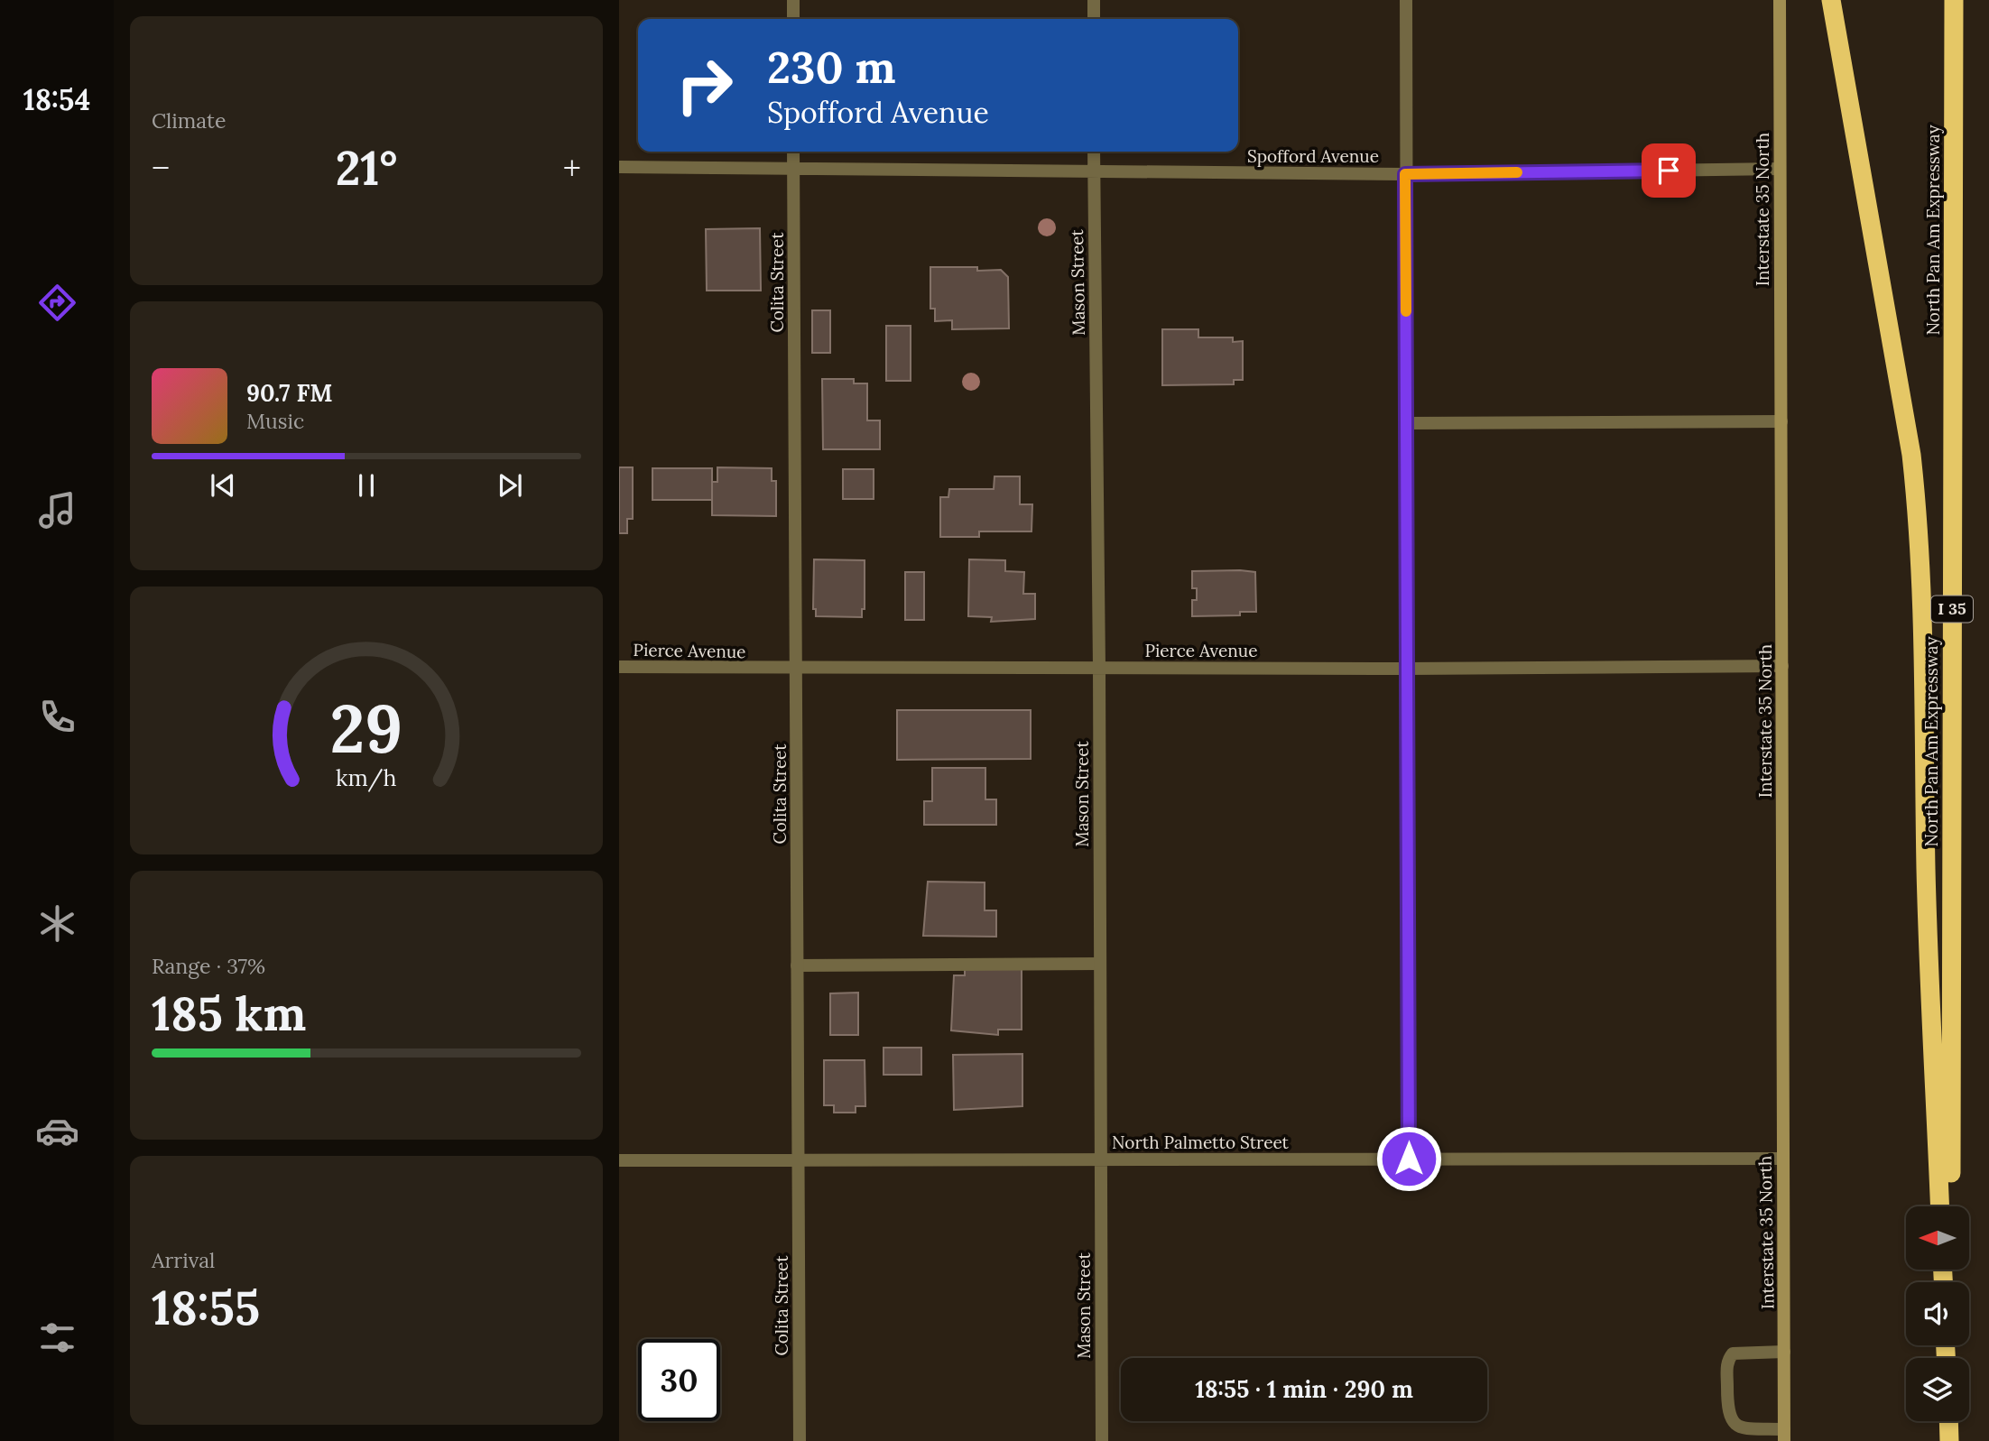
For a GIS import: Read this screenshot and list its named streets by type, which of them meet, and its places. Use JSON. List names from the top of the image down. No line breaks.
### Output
{"streets":{"highway":["North Pan Am Expressway","I 35"],"main road":["Interstate 35 North"],"street":["Spofford Avenue","Colita Street","Mason Street","Pierce Avenue","North Palmetto Street"]},"crossings":[["Spofford Avenue","Interstate 35 North"],["Spofford Avenue","Colita Street"],["Spofford Avenue","Mason Street"],["Interstate 35 North","Pierce Avenue"],["Interstate 35 North","North Palmetto Street"],["Colita Street","Pierce Avenue"],["Colita Street","North Palmetto Street"],["Mason Street","Pierce Avenue"],["Mason Street","North Palmetto Street"]],"north":"left","page":{"tabs":"18:54","tile":["Climate",["Range · 37%","185 km"],["Arrival","18:55"]],"turn":["230 m","Spofford Avenue"],"heat":["−","21°","+"],"song":["90.7 FM","Music"],"limit":"30","trip":"18:55 · 1 min · 290 m","gauge":["29","km/h"]}}
